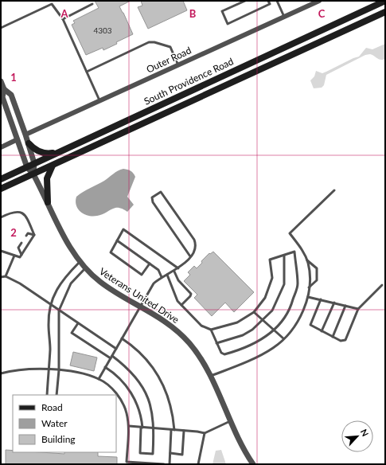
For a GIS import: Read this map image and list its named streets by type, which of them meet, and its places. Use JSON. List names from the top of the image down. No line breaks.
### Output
{"streets":{"main road":["South Providence Road"],"street":["Outer Road","Veterans United Drive"]},"crossings":[["South Providence Road","Veterans United Drive"]],"house_numbers":["4303"],"legend":["Road","Water","Building"],"north":"top right","grid":{"columns":["A","B","C"],"rows":["1","2"]}}
